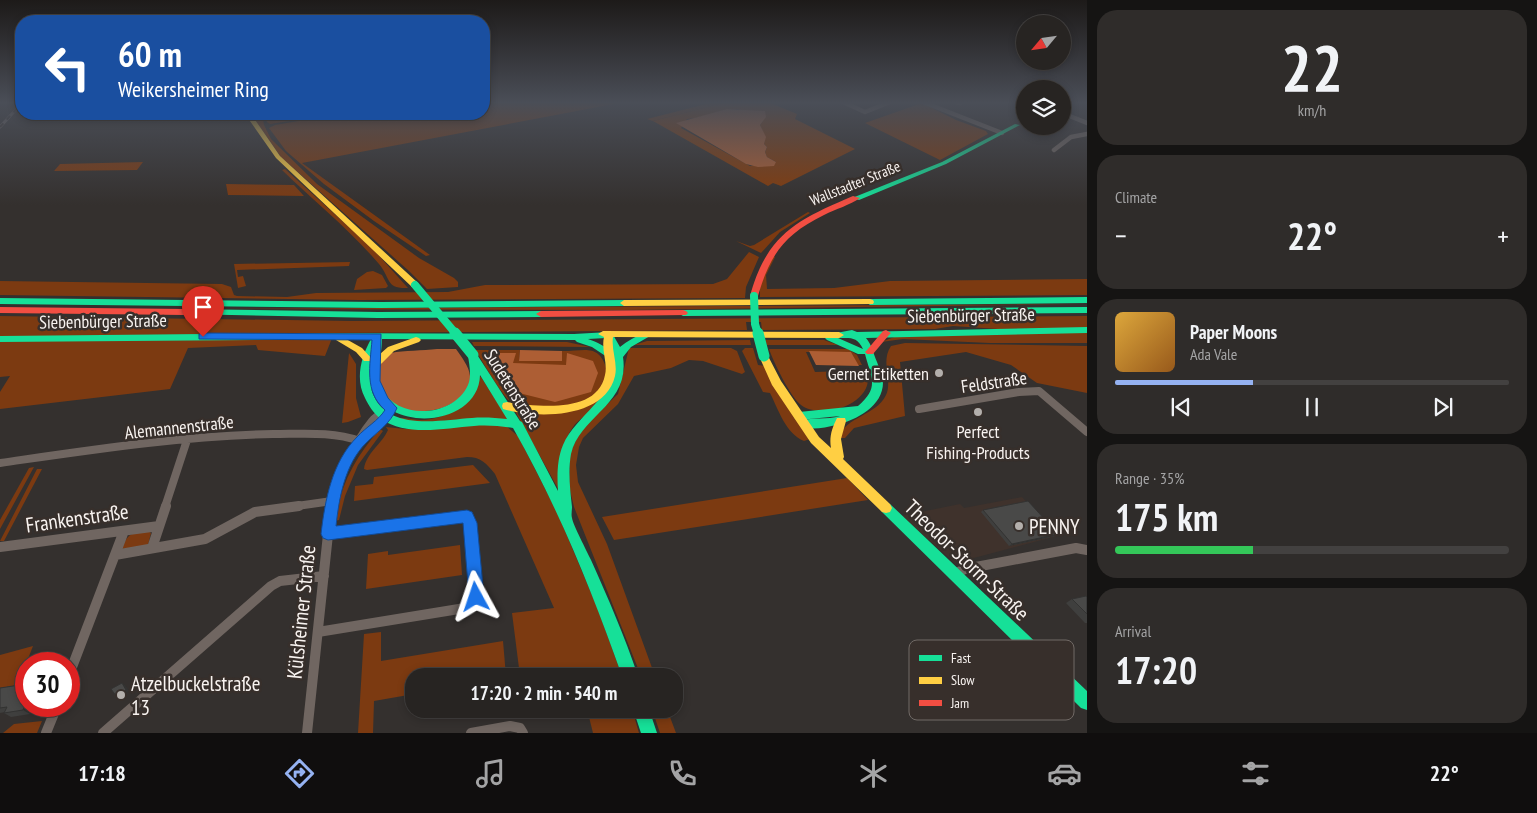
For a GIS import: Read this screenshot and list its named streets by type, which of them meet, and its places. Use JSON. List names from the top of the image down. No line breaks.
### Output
{"streets":{"main road":["Wallstadter Straße","Siebenbürger Straße","Sudetenstraße","Theodor-Storm-Straße"],"street":["Feldstraße","Alemannenstraße","Frankenstraße","Külsheimer Straße"]},"crossings":[["Wallstadter Straße","Theodor-Storm-Straße"],["Alemannenstraße","Külsheimer Straße"]],"places":["Gernet Etiketten","Perfect Fishing-Products","PENNY","Atzelbuckelstraße 13"],"legend":["Fast","Slow","Jam"],"north":"bottom left","page":{"tile":[["22","km/h"],"Climate",["Range · 35%","175 km"],["Arrival","17:20"]],"turn":["60 m","Weikersheimer Ring"],"heat":["−","22°","+"],"song":["Paper Moons","Ada Vale"],"limit":"30","trip":"17:20 · 2 min · 540 m","tabs":["17:18","22°"]}}
